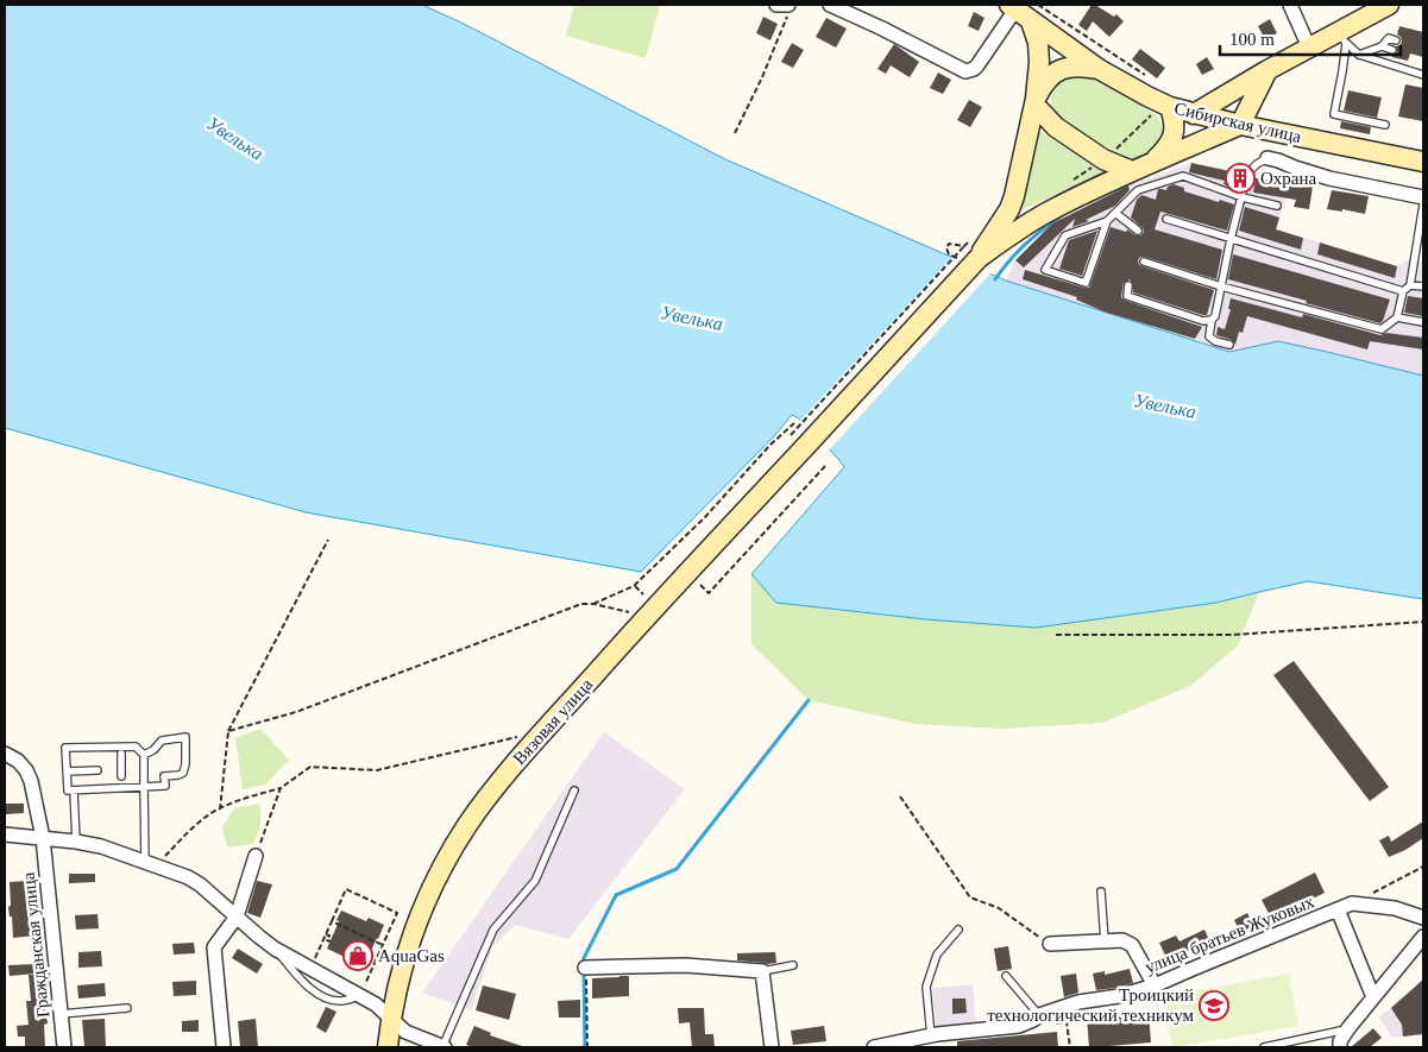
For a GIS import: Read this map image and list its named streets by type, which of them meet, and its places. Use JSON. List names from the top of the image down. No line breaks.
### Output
{"streets":{"street":["Сибирская улица","Вязовая улица","улица братьев Жуковых","Гражданская улица"]},"water":["Увелька"],"places":{"building":["Охрана"],"shop":["AquaGas"],"school or university":["Троицкий технологический техникум"]},"scale_bar":"100 m"}
